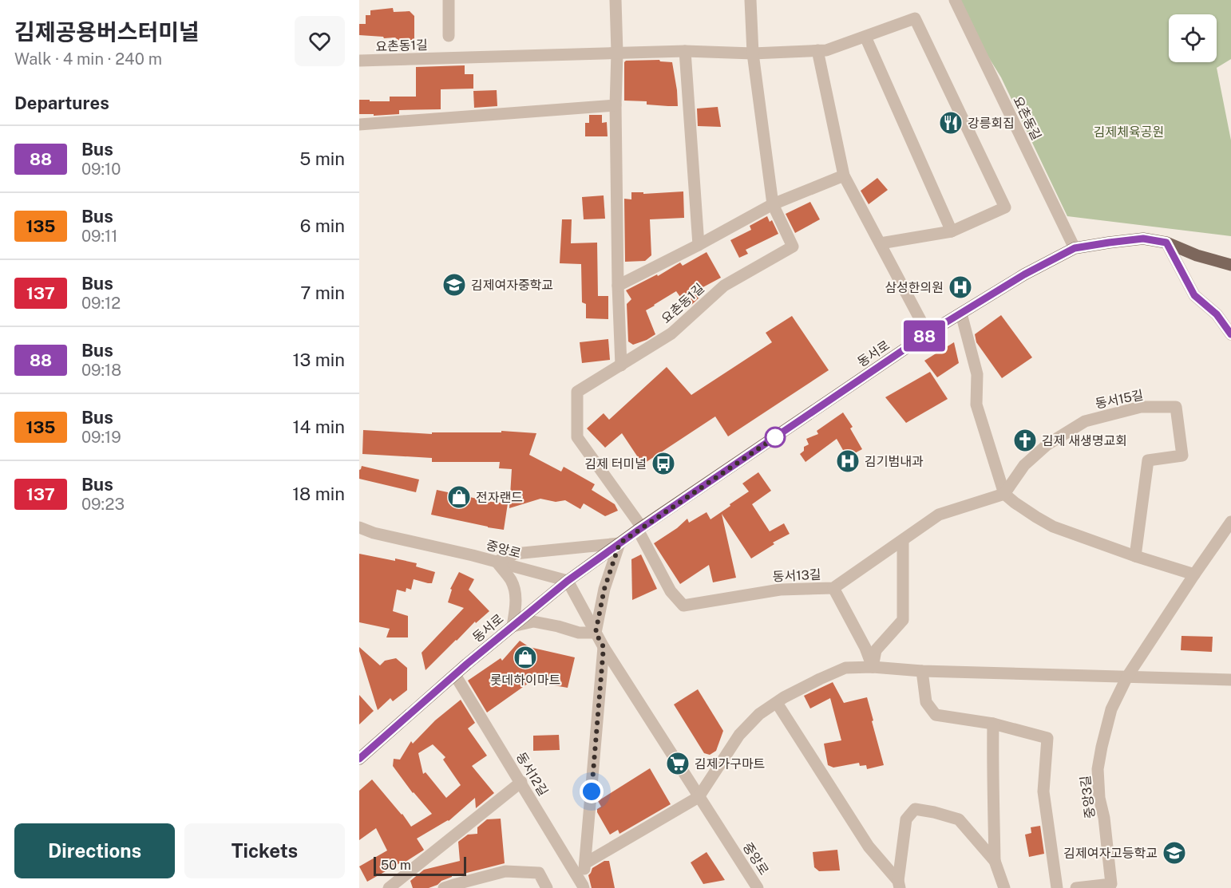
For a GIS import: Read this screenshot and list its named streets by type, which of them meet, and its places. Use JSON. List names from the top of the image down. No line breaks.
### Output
{"streets":{"main road":["동서로"],"street":["요촌동1길","요촌동길","동서15길","중앙로","동서13길","동서12길","중앙3길"]},"crossings":[["요촌동길","동서로"],["동서로","중앙로"],["동서로","동서13길"],["동서로","동서12길"],["동서15길","동서13길"]],"parks":["김제체육공원"],"places":{"restaurant":["강릉회집"],"school or university":["김제여자중학교","김제여자고등학교"],"hospital":["삼성한의원","김기범내과"],"church":["김제 새생명교회"],"bus stop":["김제 터미널"],"shop":["전자랜드","롯데하이마트"],"supermarket":["김제가구마트"]},"lines":["bus line 88"],"scale_bar":"50 m","page":{"heading":[["김제공용버스터미널","Walk · 4 min · 240 m"],"Departures"],"on_map":"88","list":[{"mark":"88","name":"Bus","note":"09:10","value":"5 min"},{"mark":"135","name":"Bus","note":"09:11","value":"6 min"},{"mark":"137","name":"Bus","note":"09:12","value":"7 min"},{"mark":"88","name":"Bus","note":"09:18","value":"13 min"},{"mark":"135","name":"Bus","note":"09:19","value":"14 min"},{"mark":"137","name":"Bus","note":"09:23","value":"18 min"}],"buttons":["Directions","Tickets"],"scale":"50 m"}}
